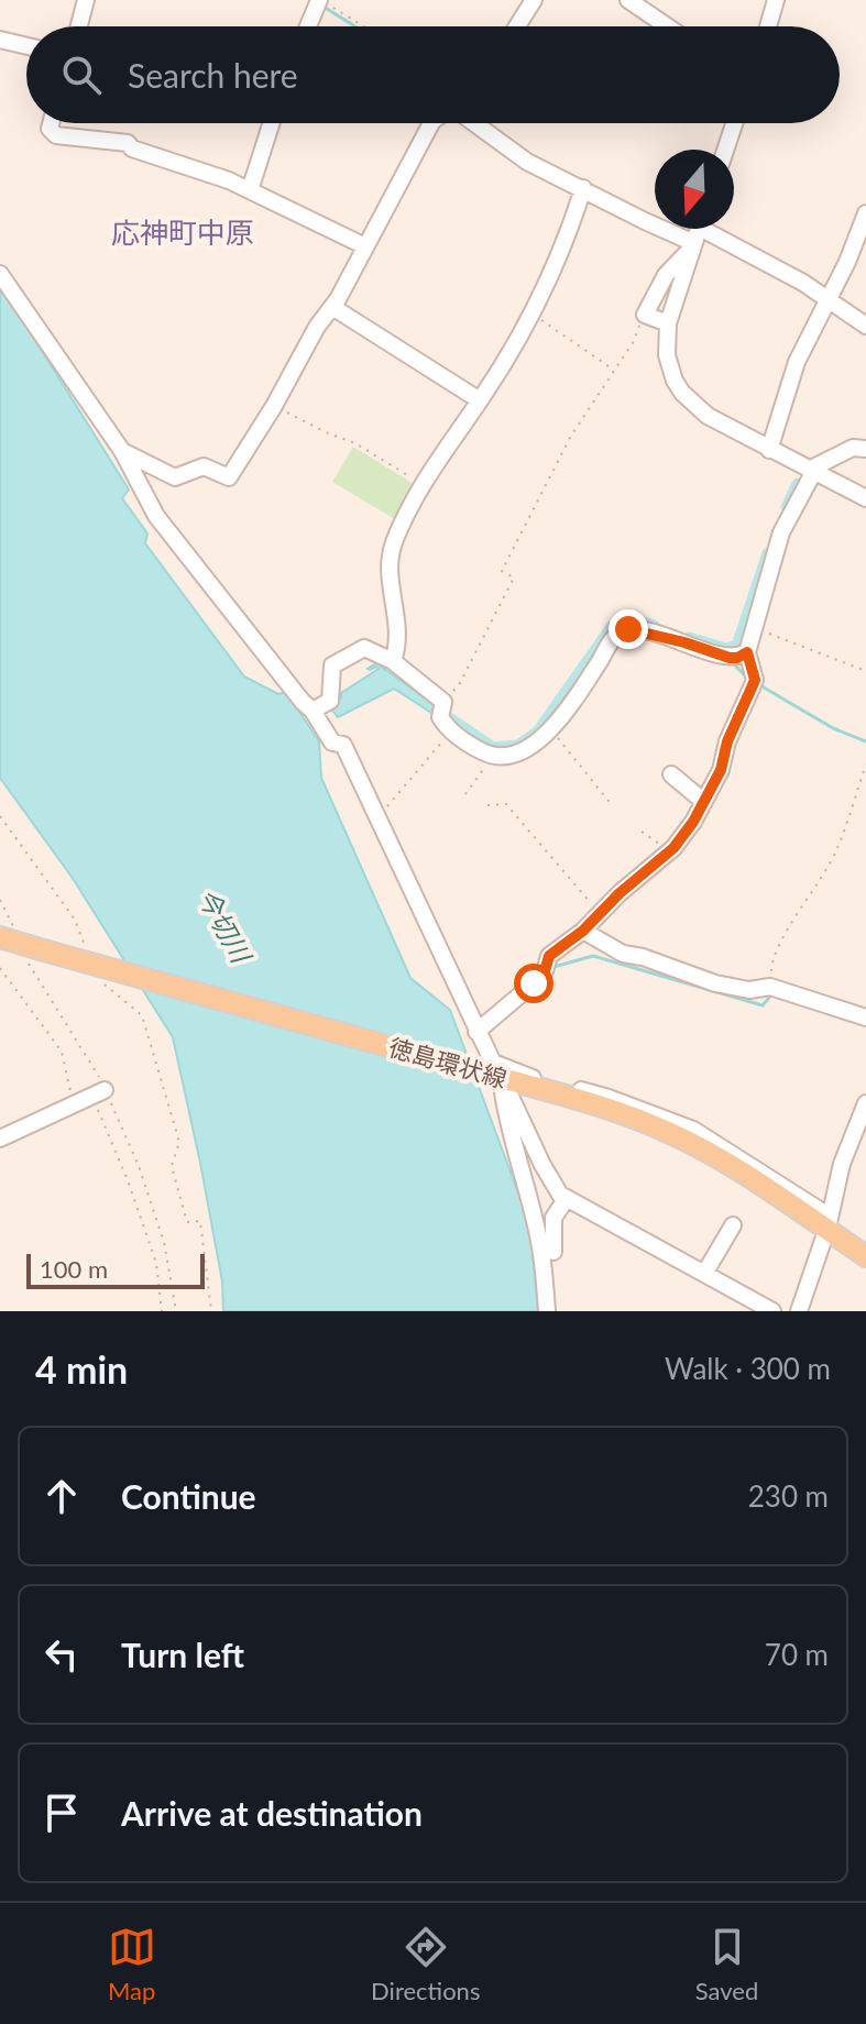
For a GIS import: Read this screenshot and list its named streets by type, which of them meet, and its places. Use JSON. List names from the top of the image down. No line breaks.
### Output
{"streets":{"main road":["徳島環状線"]},"districts":["応神町中原"],"water":["今切川"],"scale_bar":"100 m","north":"bottom","page":{"search":"Search here","scale":"100 m","heading":["4 min","Walk · 300 m"],"list":[["Continue","230 m"],["Turn left","70 m"],"Arrive at destination"],"nav":["Map","Directions","Saved"]}}
